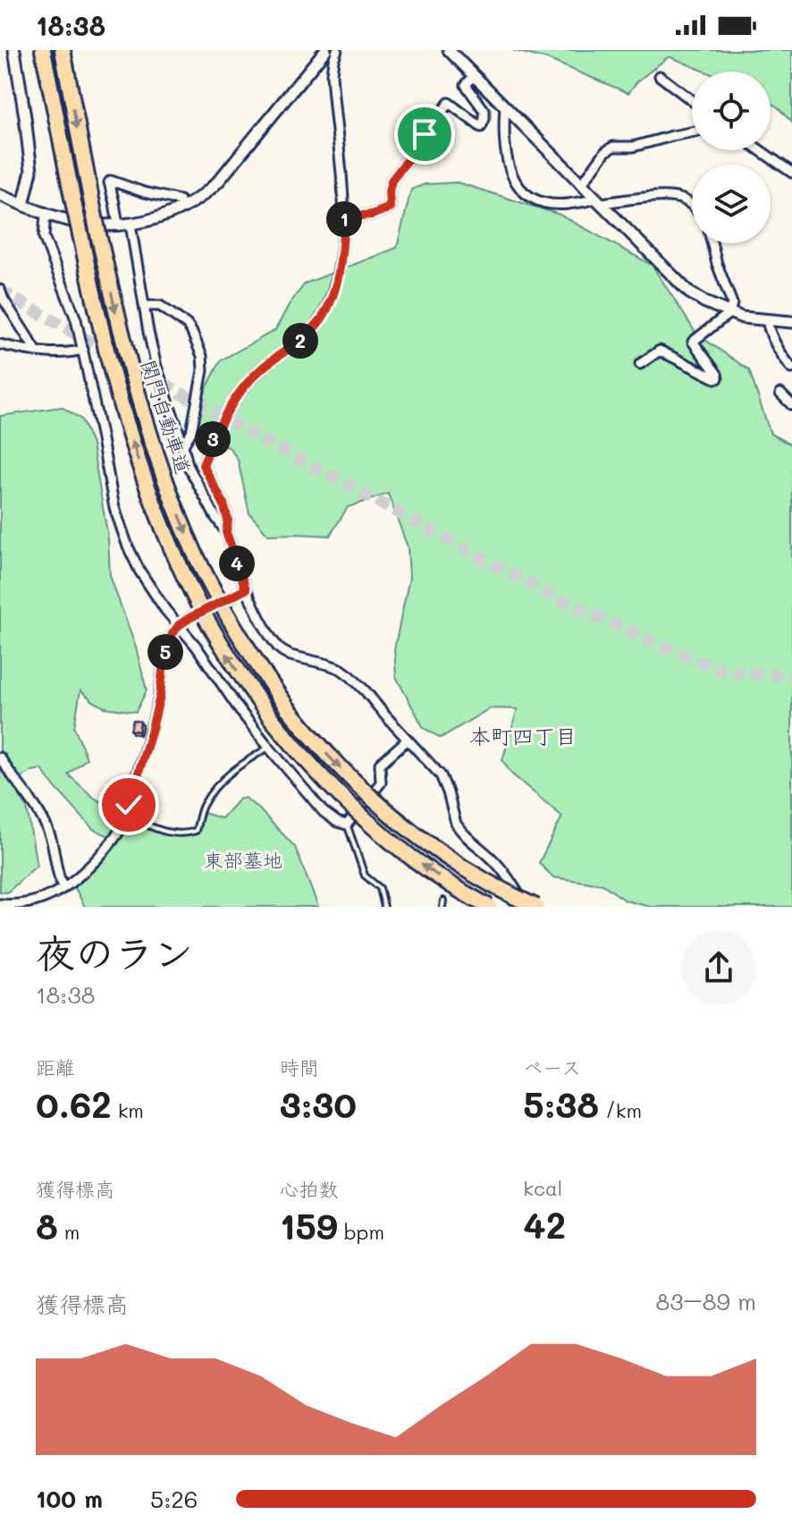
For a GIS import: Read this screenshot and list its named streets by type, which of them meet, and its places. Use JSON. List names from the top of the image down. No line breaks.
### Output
{"streets":{"highway":["関門自動車道"]},"districts":["本町四丁目"],"parks":["東部墓地"],"page":{"status":"18:38","pins":["1","2","3","4","5"],"heading":["夜のラン","18:38"],"stats":[["距離","0.62 km"],["時間","3:30"],["ペース","5:38 /km"],["獲得標高","8 m"],["心拍数","159 bpm"],["kcal","42"]],"chart":["獲得標高","83–89 m"],"list":[{"name":"100 m","note":"5:26"}]}}
